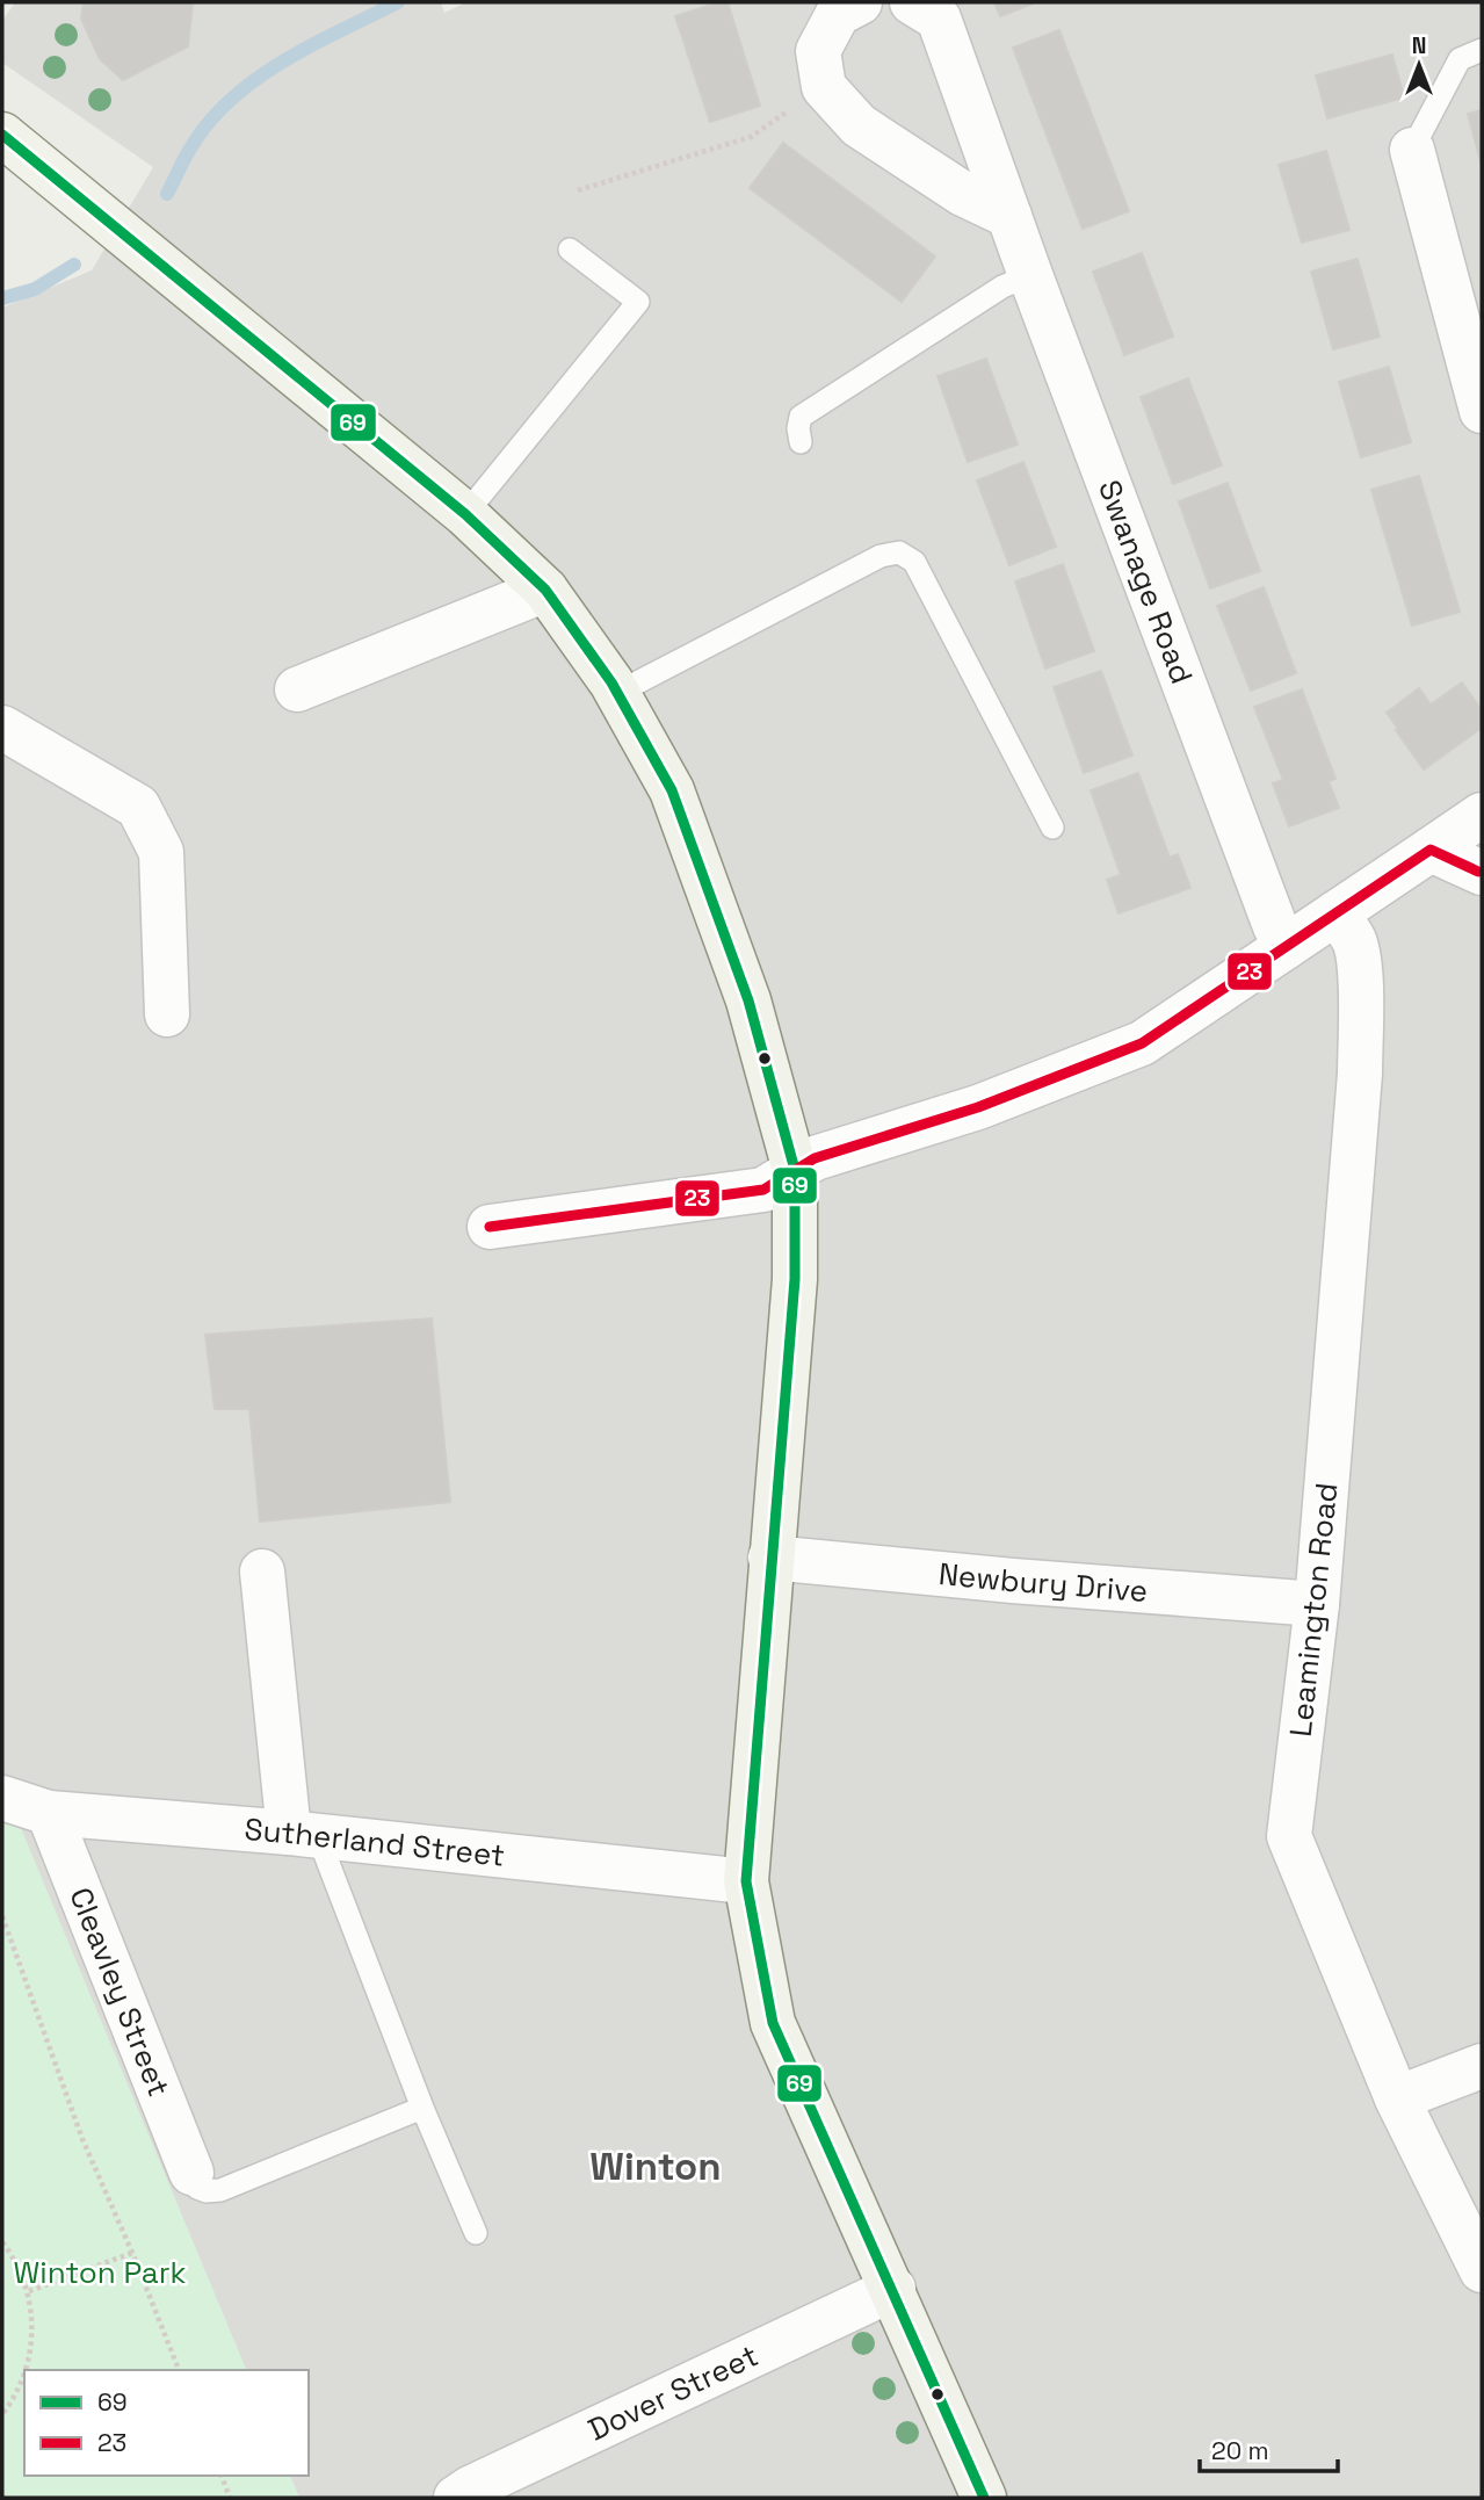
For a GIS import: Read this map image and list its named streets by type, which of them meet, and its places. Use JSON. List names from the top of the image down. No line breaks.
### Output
{"streets":{"street":["Swanage Road","Newbury Drive","Leamington Road","Sutherland Street","Cleavley Street","Dover Street"]},"crossings":[["Newbury Drive","Leamington Road"],["Sutherland Street","Cleavley Street"]],"districts":["Winton"],"parks":["Winton Park"],"lines":["transit line 69","transit line 23"],"legend":["69","23"],"scale_bar":"20 m","north":"top"}
